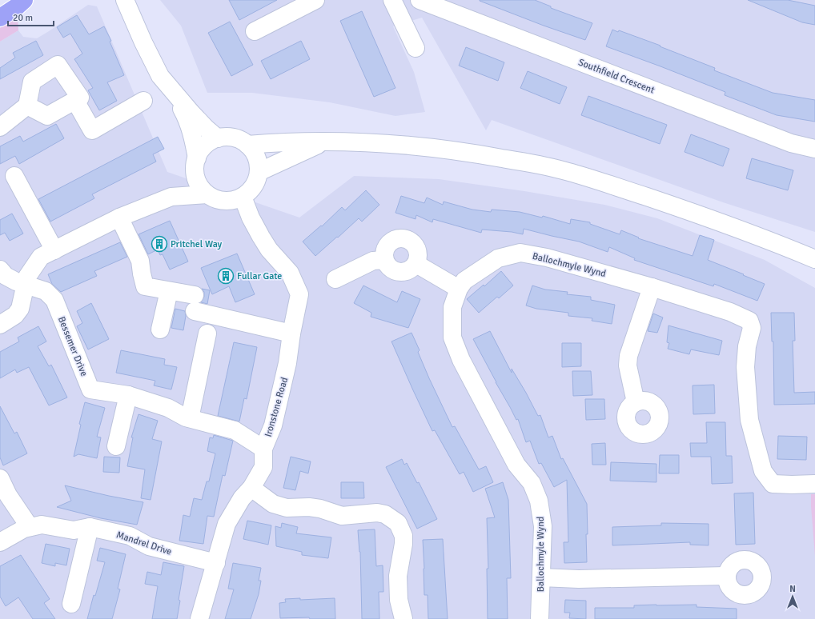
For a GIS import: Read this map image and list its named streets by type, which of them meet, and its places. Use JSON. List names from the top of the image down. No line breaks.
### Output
{"streets":{"street":["Southfield Crescent","Ballochmyle Wynd","Bessemer Drive","Ironstone Road","Mandrel Drive"]},"crossings":[["Bessemer Drive","Ironstone Road"],["Ironstone Road","Mandrel Drive"]],"places":{"building":["Pritchel Way","Fullar Gate"]},"scale_bar":"20 m","north":"top"}
